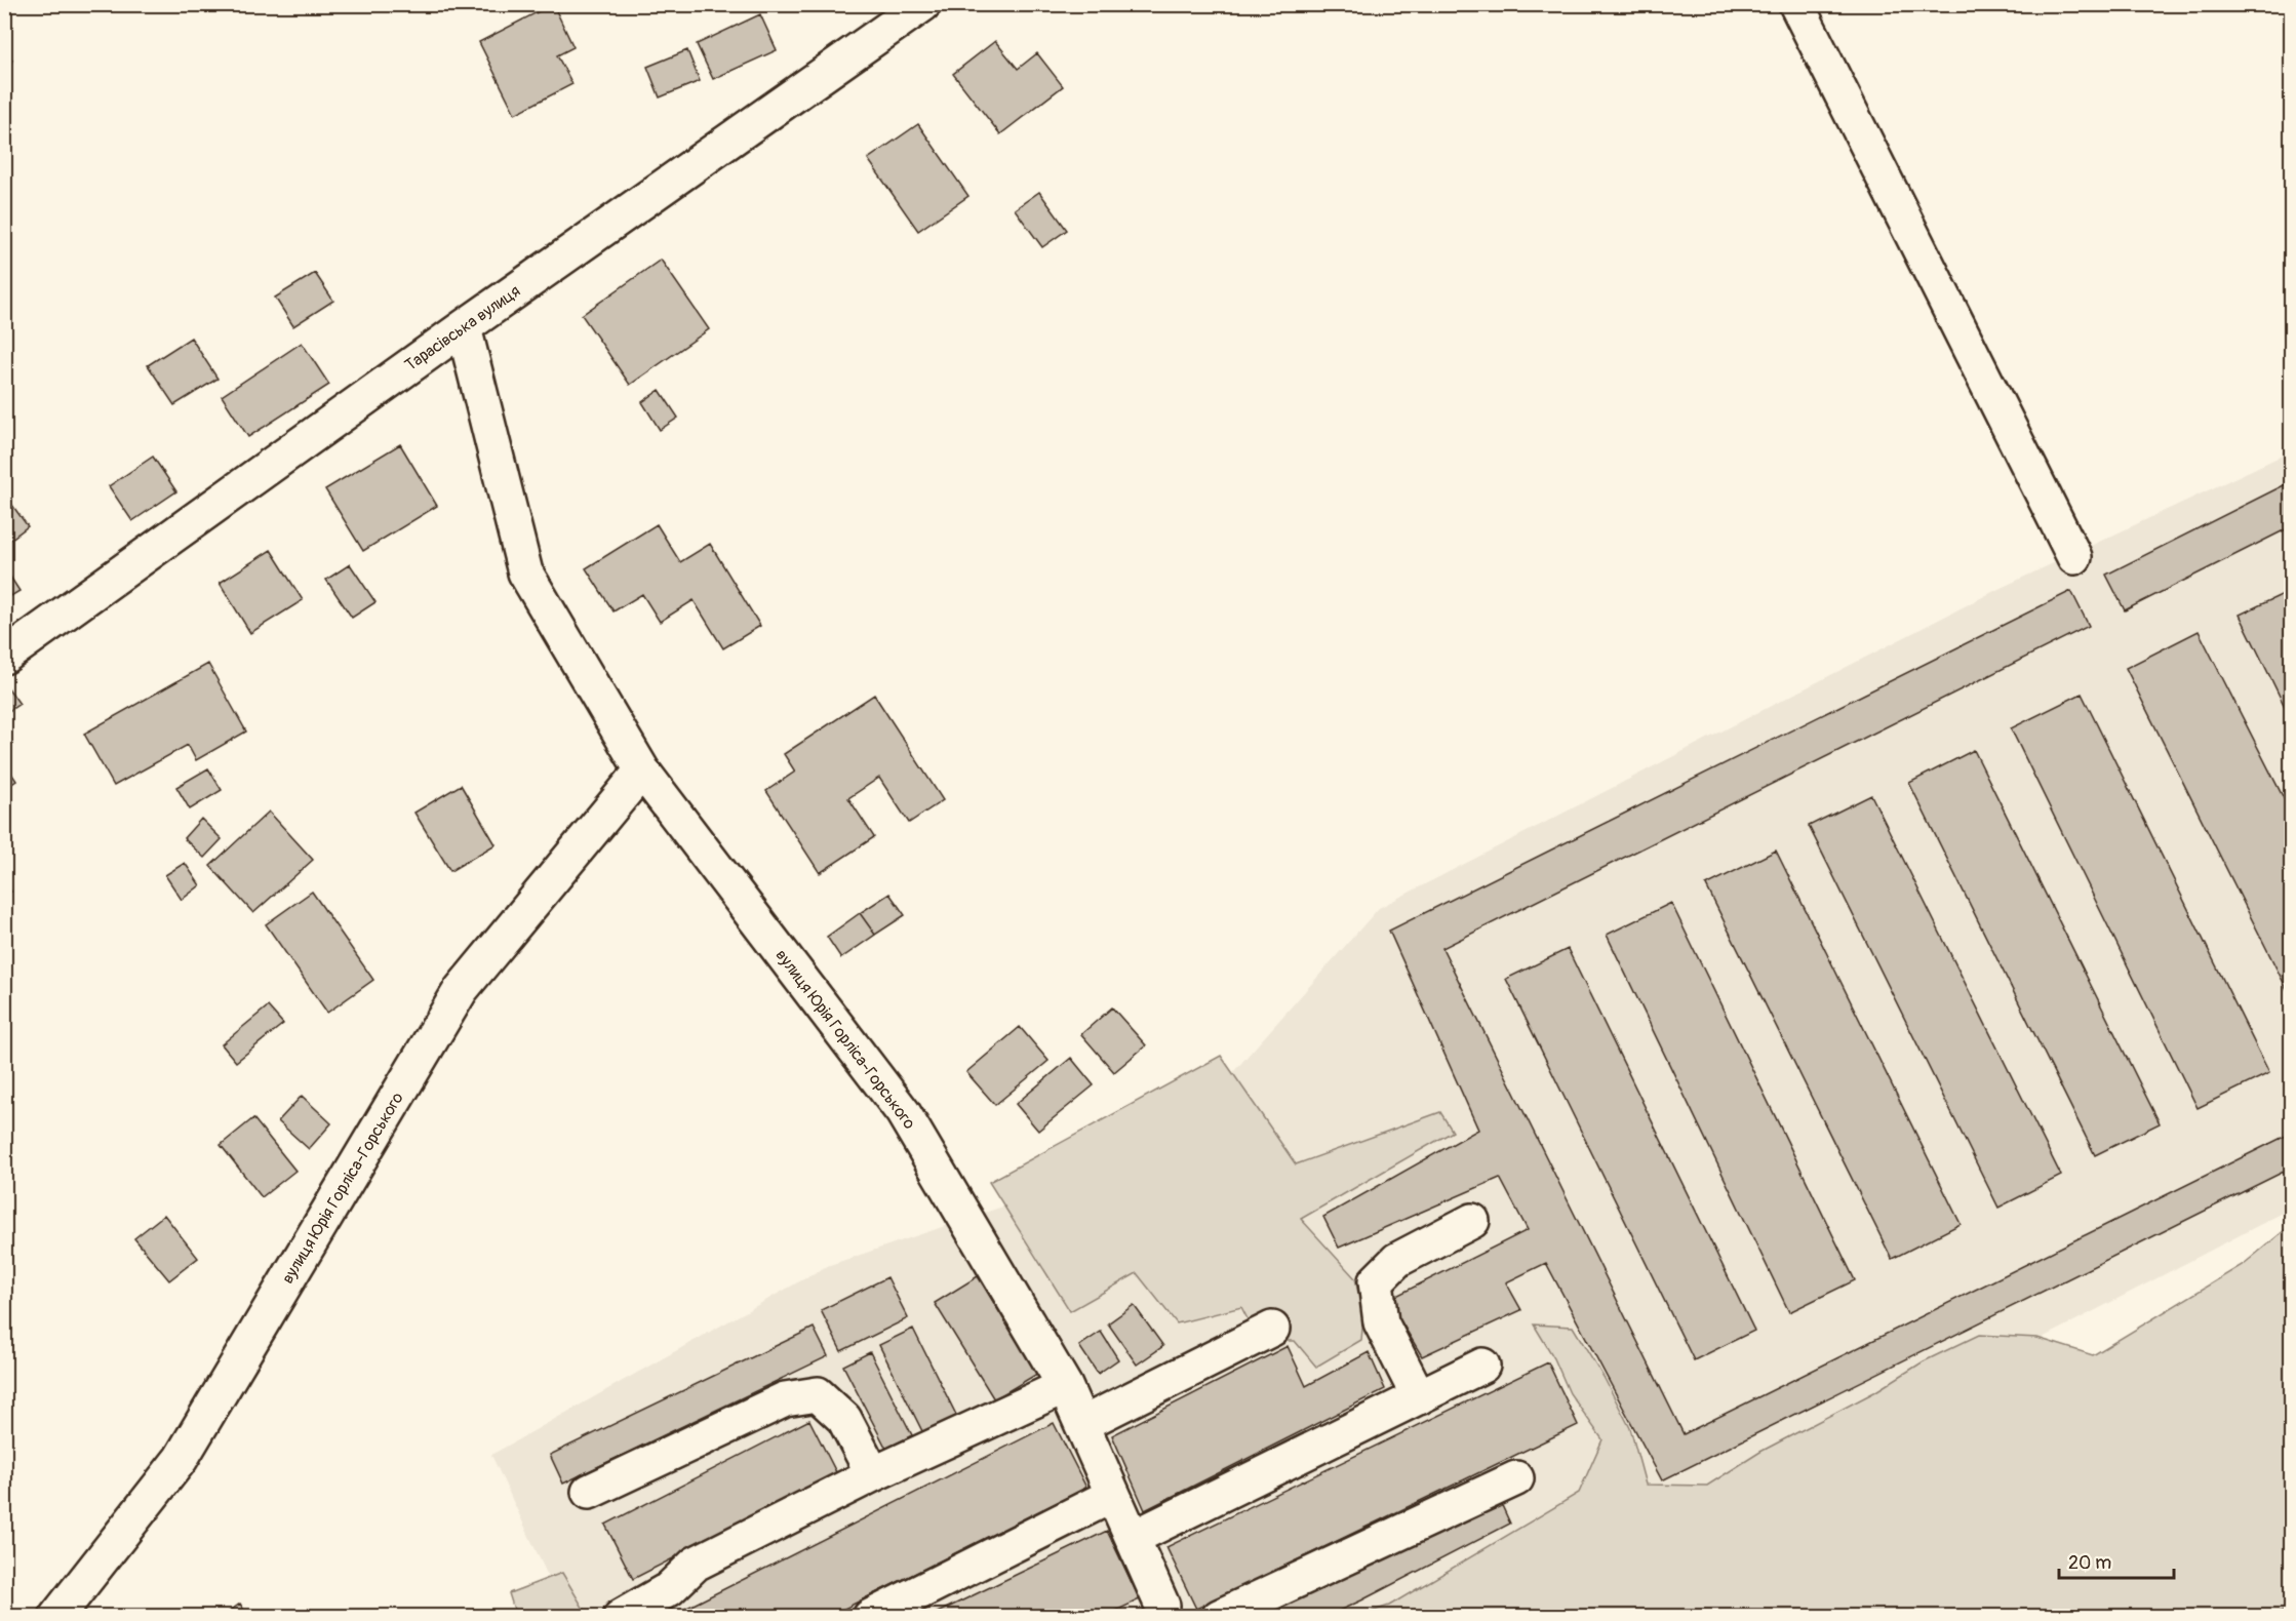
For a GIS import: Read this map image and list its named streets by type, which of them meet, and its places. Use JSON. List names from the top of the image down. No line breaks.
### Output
{"streets":{"street":["Тарасівська вулиця","вулиця Юрія Горліса-Горського"]},"crossings":[["Тарасівська вулиця","вулиця Юрія Горліса-Горського"]],"scale_bar":"20 m"}
